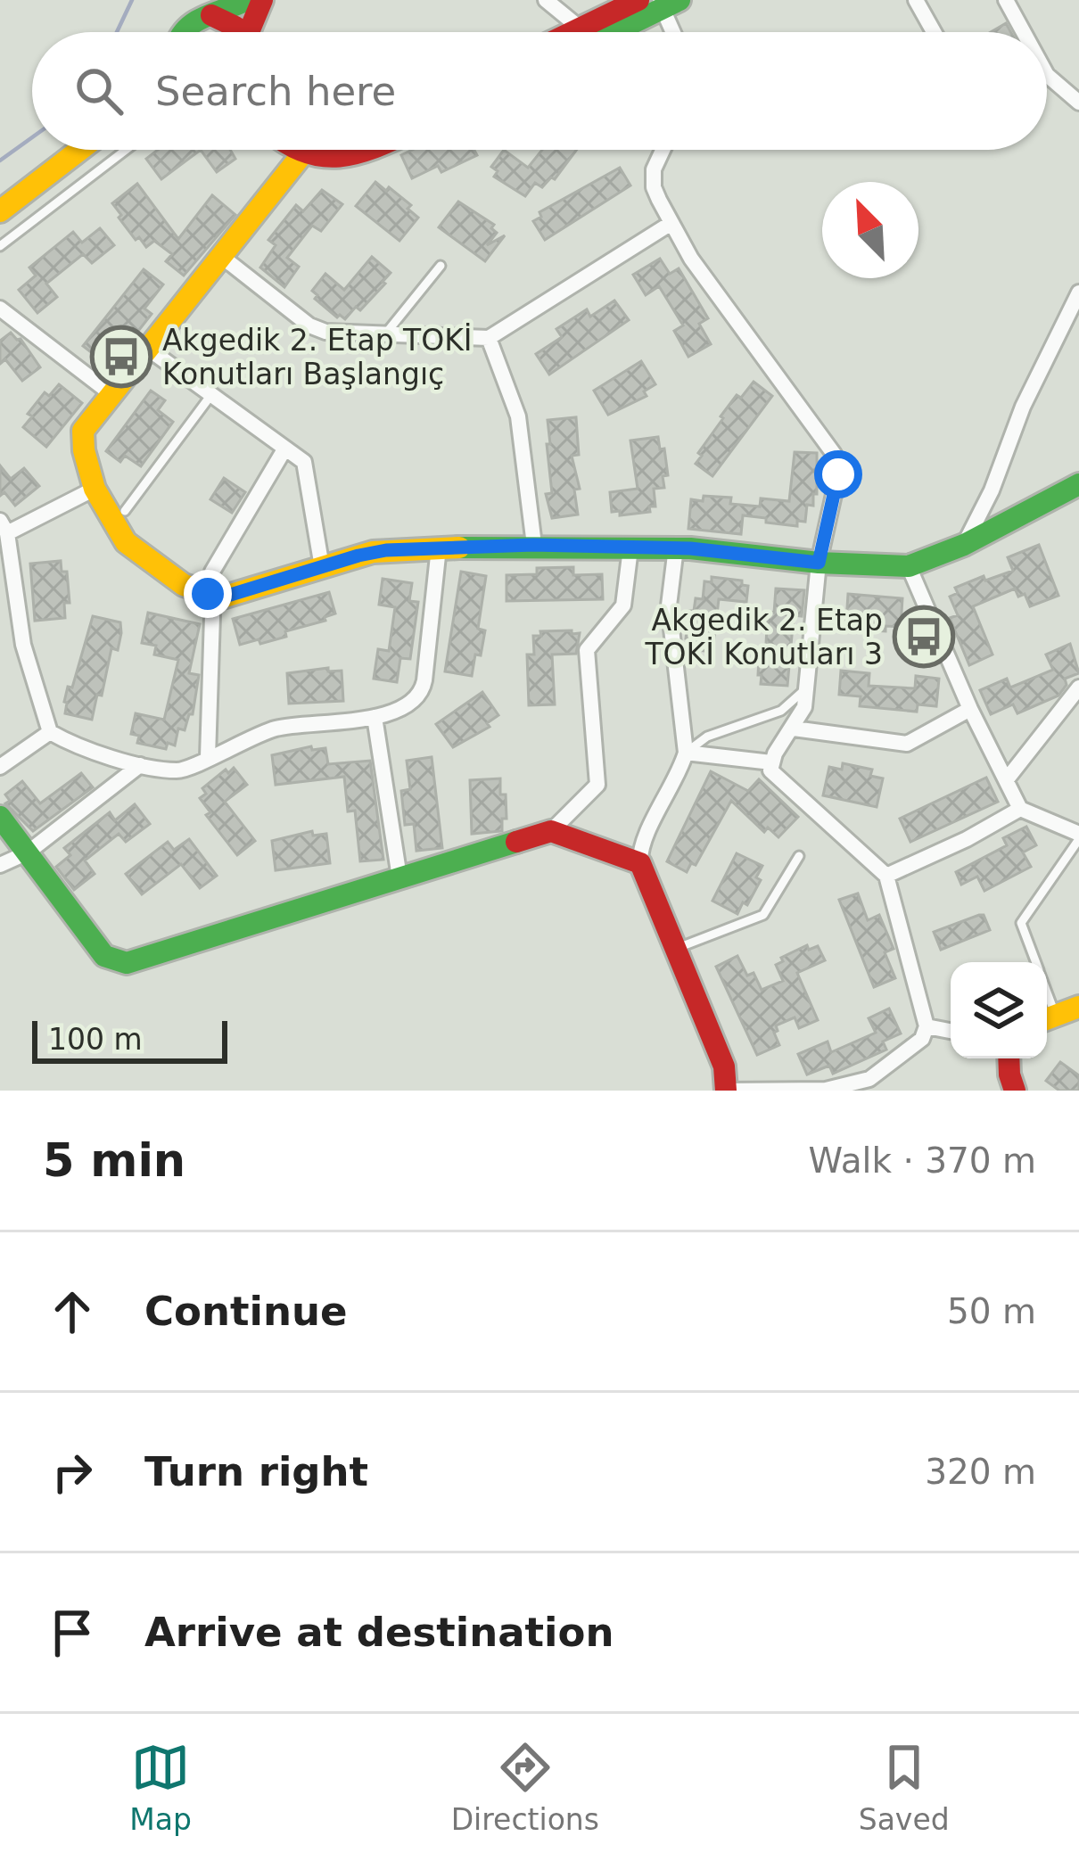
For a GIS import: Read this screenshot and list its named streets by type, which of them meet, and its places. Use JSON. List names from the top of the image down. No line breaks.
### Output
{"places":{"bus stop":["Akgedik 2. Etap TOKİ Konutları Başlangıç","Akgedik 2. Etap TOKİ Konutları 3"]},"scale_bar":"100 m","north":"top left","page":{"search":"Search here","scale":"100 m","heading":["5 min","Walk · 370 m"],"list":[["Continue","50 m"],["Turn right","320 m"],"Arrive at destination"],"nav":["Map","Directions","Saved"]}}
